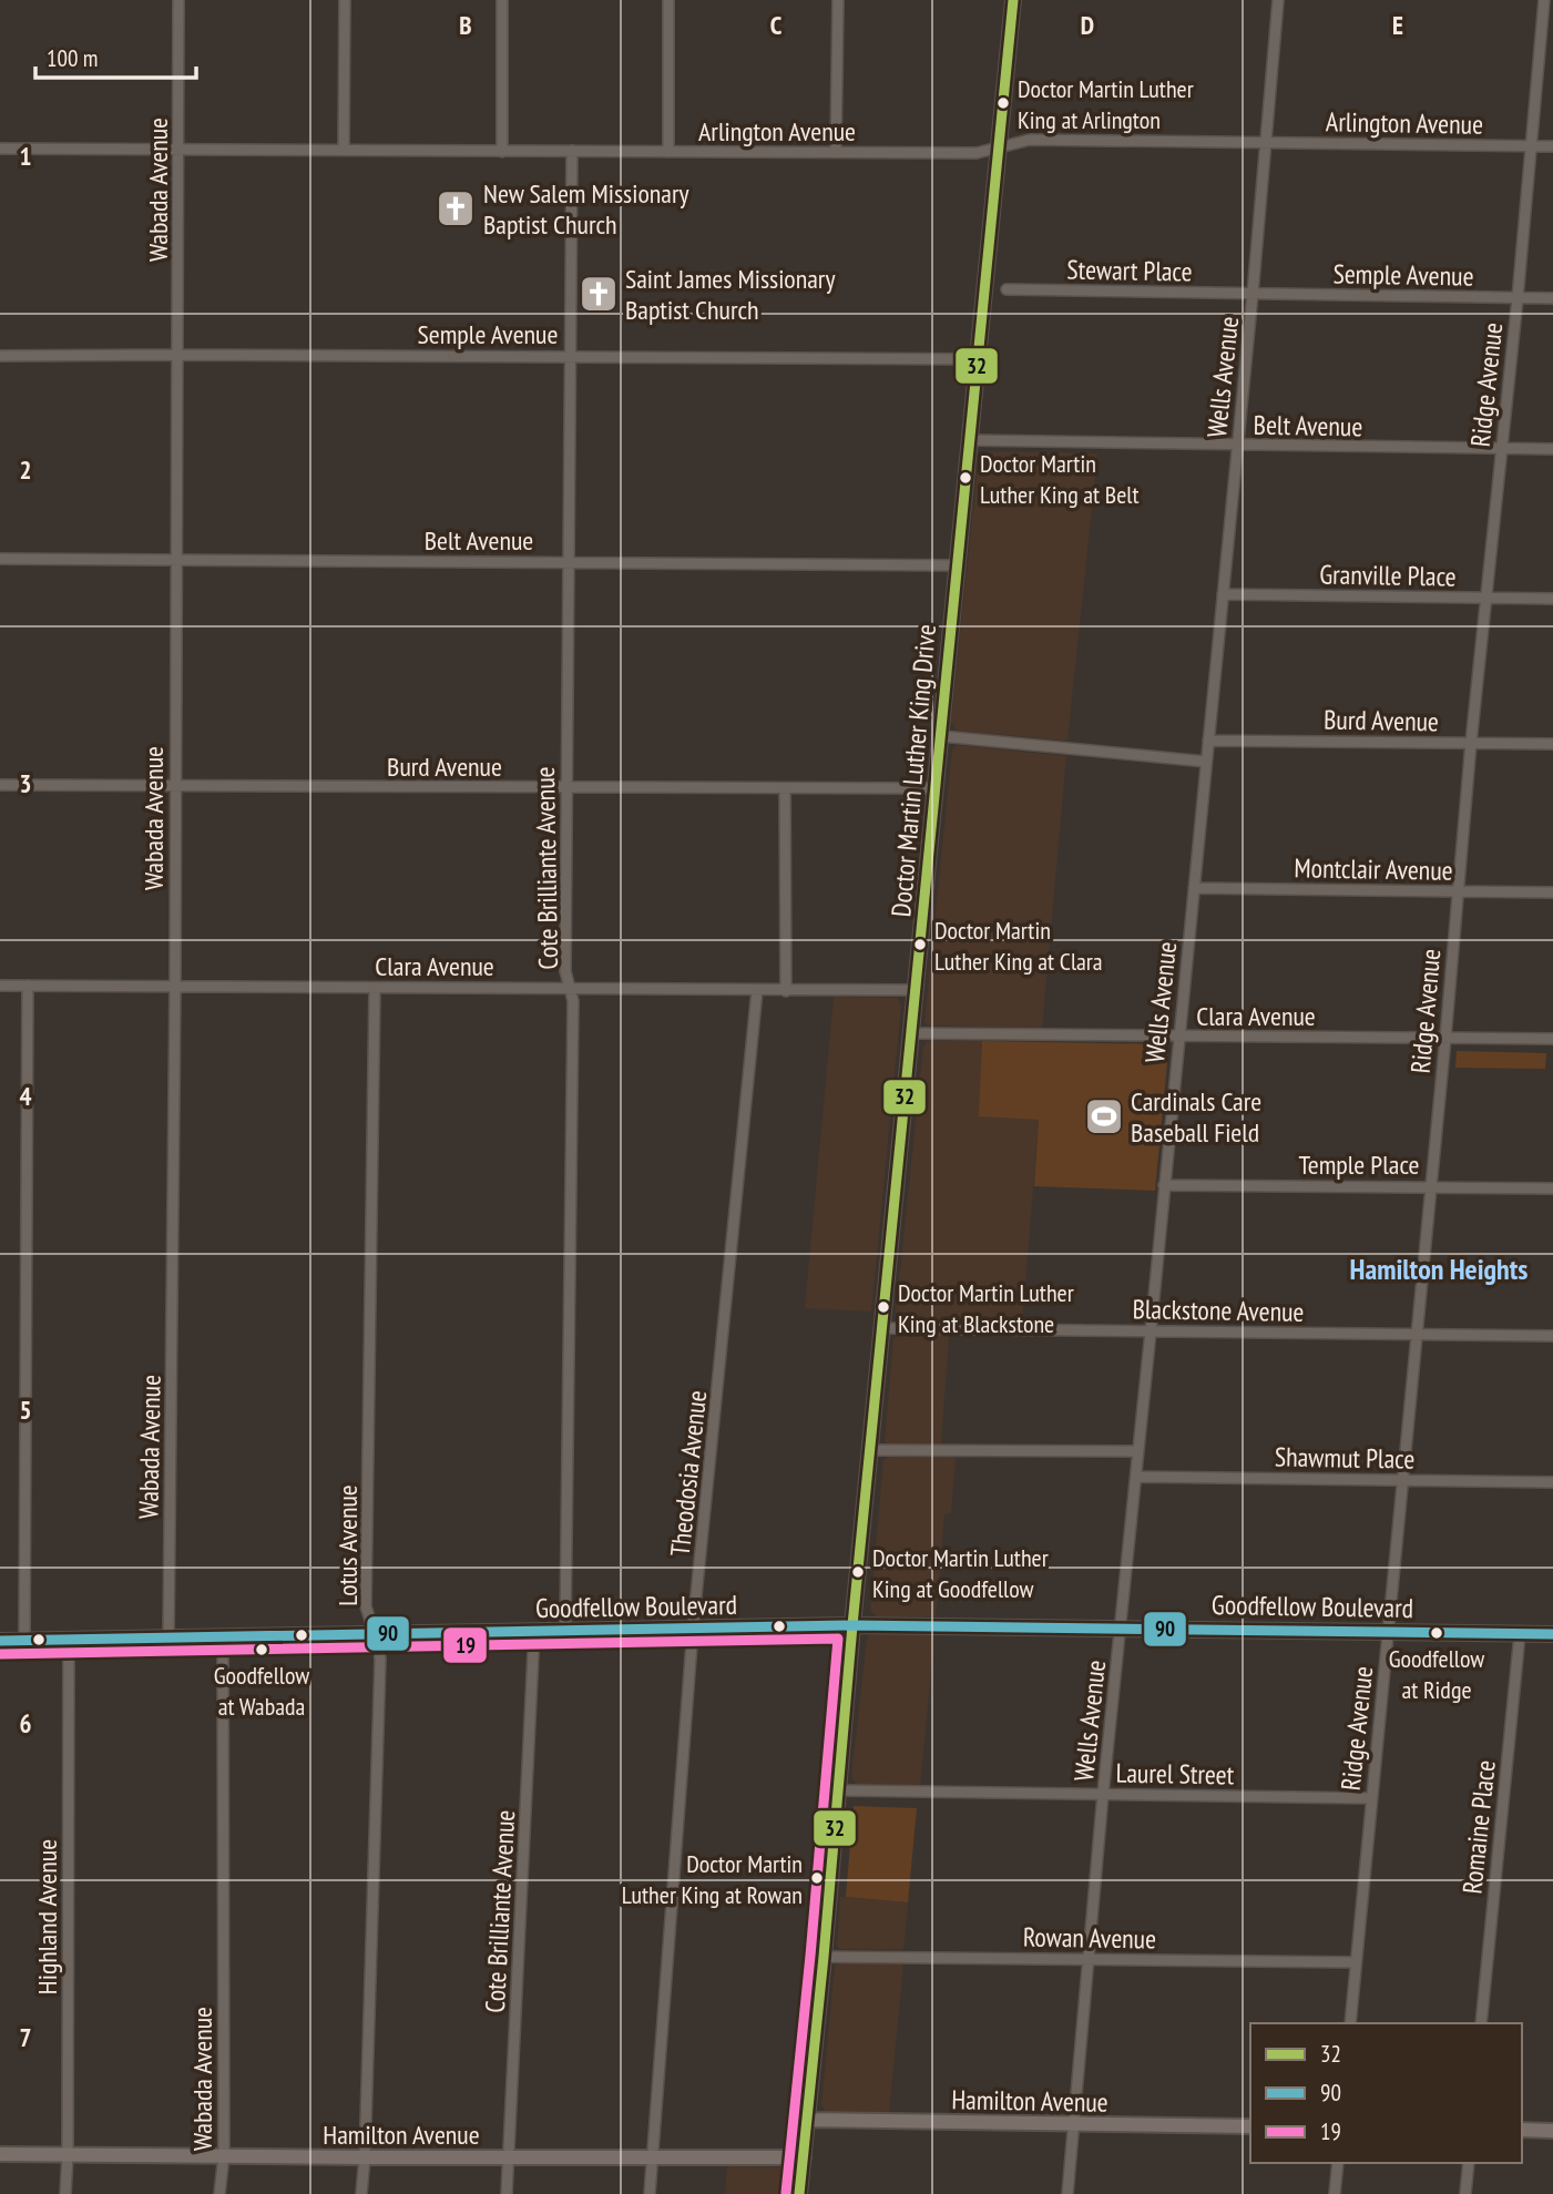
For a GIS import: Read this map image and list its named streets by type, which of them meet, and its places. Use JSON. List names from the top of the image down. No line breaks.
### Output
{"streets":{"main road":["Doctor Martin Luther King Drive","Goodfellow Boulevard","Hamilton Avenue"],"street":["Arlington Avenue","Wabada Avenue","Stewart Place","Semple Avenue","Wells Avenue","Ridge Avenue","Belt Avenue","Granville Place","Burd Avenue","Cote Brilliante Avenue","Montclair Avenue","Clara Avenue","Temple Place","Blackstone Avenue","Shawmut Place","Theodosia Avenue","Lotus Avenue","Laurel Street","Romaine Place","Highland Avenue","Rowan Avenue"]},"crossings":[["Arlington Avenue","Wabada Avenue"],["Arlington Avenue","Wells Avenue"],["Arlington Avenue","Ridge Avenue"],["Arlington Avenue","Doctor Martin Luther King Drive"],["Arlington Avenue","Cote Brilliante Avenue"],["Wabada Avenue","Semple Avenue"],["Wabada Avenue","Belt Avenue"],["Wabada Avenue","Burd Avenue"],["Wabada Avenue","Clara Avenue"],["Wabada Avenue","Goodfellow Boulevard"],["Wabada Avenue","Hamilton Avenue"],["Stewart Place","Semple Avenue"],["Stewart Place","Wells Avenue"],["Semple Avenue","Wells Avenue"],["Semple Avenue","Ridge Avenue"],["Semple Avenue","Doctor Martin Luther King Drive"],["Semple Avenue","Cote Brilliante Avenue"],["Wells Avenue","Belt Avenue"],["Wells Avenue","Granville Place"],["Wells Avenue","Burd Avenue"],["Wells Avenue","Montclair Avenue"],["Wells Avenue","Clara Avenue"],["Wells Avenue","Temple Place"],["Wells Avenue","Blackstone Avenue"],["Wells Avenue","Shawmut Place"],["Wells Avenue","Goodfellow Boulevard"],["Wells Avenue","Laurel Street"],["Wells Avenue","Rowan Avenue"],["Wells Avenue","Hamilton Avenue"],["Ridge Avenue","Belt Avenue"],["Ridge Avenue","Granville Place"],["Ridge Avenue","Burd Avenue"],["Ridge Avenue","Montclair Avenue"],["Ridge Avenue","Clara Avenue"],["Ridge Avenue","Temple Place"],["Ridge Avenue","Blackstone Avenue"],["Ridge Avenue","Shawmut Place"],["Ridge Avenue","Goodfellow Boulevard"],["Ridge Avenue","Laurel Street"],["Ridge Avenue","Rowan Avenue"],["Belt Avenue","Doctor Martin Luther King Drive"],["Belt Avenue","Cote Brilliante Avenue"],["Burd Avenue","Doctor Martin Luther King Drive"],["Burd Avenue","Cote Brilliante Avenue"],["Doctor Martin Luther King Drive","Clara Avenue"],["Doctor Martin Luther King Drive","Blackstone Avenue"],["Doctor Martin Luther King Drive","Goodfellow Boulevard"],["Doctor Martin Luther King Drive","Laurel Street"],["Doctor Martin Luther King Drive","Rowan Avenue"],["Doctor Martin Luther King Drive","Hamilton Avenue"],["Cote Brilliante Avenue","Clara Avenue"],["Cote Brilliante Avenue","Goodfellow Boulevard"],["Cote Brilliante Avenue","Hamilton Avenue"],["Clara Avenue","Theodosia Avenue"],["Clara Avenue","Lotus Avenue"],["Theodosia Avenue","Goodfellow Boulevard"],["Theodosia Avenue","Hamilton Avenue"],["Lotus Avenue","Goodfellow Boulevard"],["Lotus Avenue","Hamilton Avenue"],["Goodfellow Boulevard","Romaine Place"],["Goodfellow Boulevard","Highland Avenue"],["Highland Avenue","Hamilton Avenue"]],"districts":["Hamilton Heights"],"places":{"other":["Doctor Martin Luther King at Arlington","Doctor Martin Luther King at Belt","Doctor Martin Luther King at Clara","Doctor Martin Luther King at Blackstone","Doctor Martin Luther King at Goodfellow","Goodfellow at Ridge","Goodfellow at Wabada","Doctor Martin Luther King at Rowan"],"church":["New Salem Missionary Baptist Church","Saint James Missionary Baptist Church"],"sports":["Cardinals Care Baseball Field"]},"lines":["transit line 32","transit line 90","transit line 19"],"legend":["32","90","19"],"scale_bar":"100 m","grid":{"columns":["B","C","D","E"],"rows":["1","2","3","4","5","6","7"]}}
